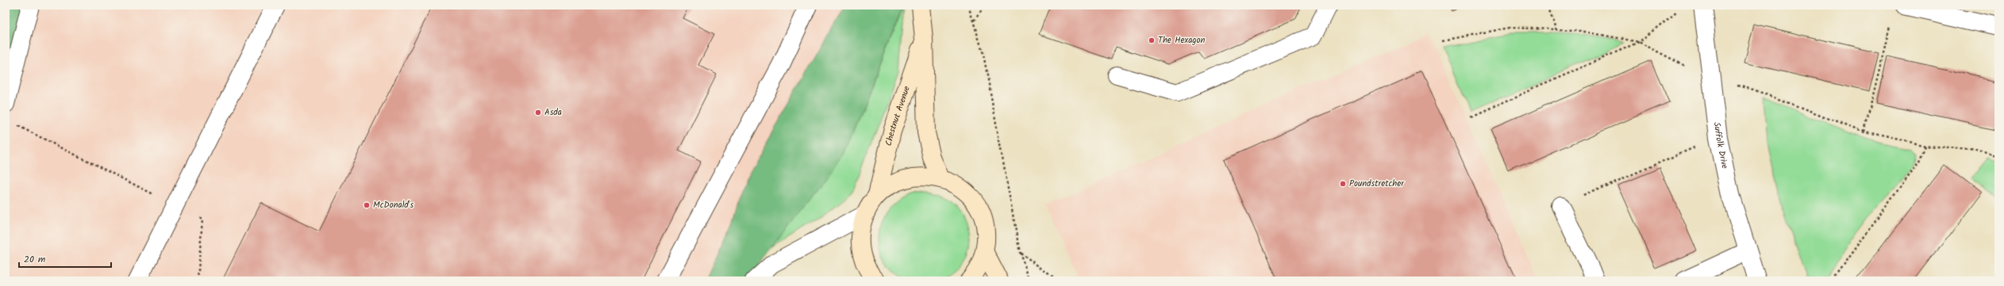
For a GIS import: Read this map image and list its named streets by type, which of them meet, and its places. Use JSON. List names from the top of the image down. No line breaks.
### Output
{"streets":{"street":["Chestnut Avenue","Suffolk Drive"]},"places":["The Hexagon","Asda","Poundstretcher","McDonald's"],"scale_bar":"20 m"}
